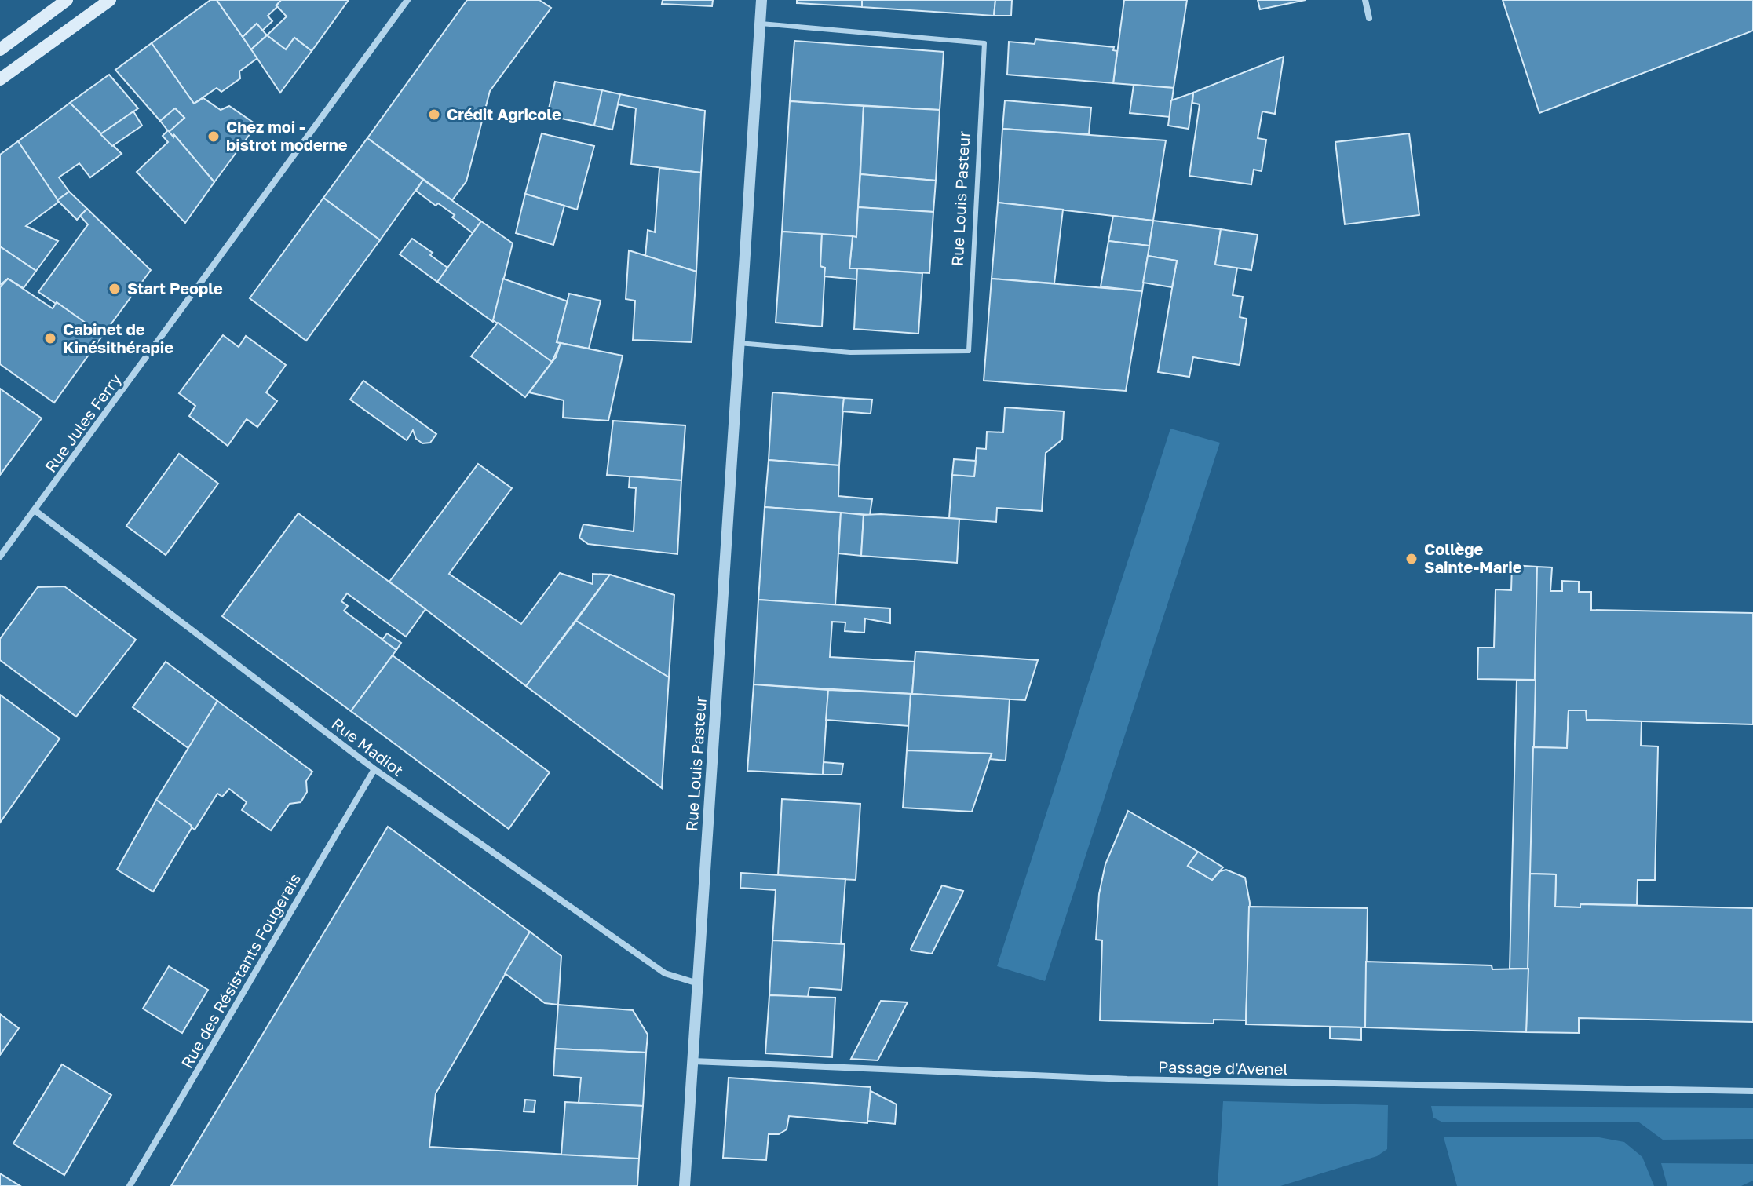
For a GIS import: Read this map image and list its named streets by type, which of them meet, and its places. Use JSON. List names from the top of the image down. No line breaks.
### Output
{"streets":{"street":["Rue Louis Pasteur","Rue Jules Ferry","Rue Madiot","Rue des Résistants Fougerais","Passage d'Avenel"]},"crossings":[["Rue Louis Pasteur","Rue Madiot"],["Rue Louis Pasteur","Passage d'Avenel"],["Rue Jules Ferry","Rue Madiot"],["Rue Madiot","Rue des Résistants Fougerais"]],"places":["Crédit Agricole","Chez moi - bistrot moderne","Start People","Cabinet de Kinésithérapie","Collège Sainte-Marie"]}
